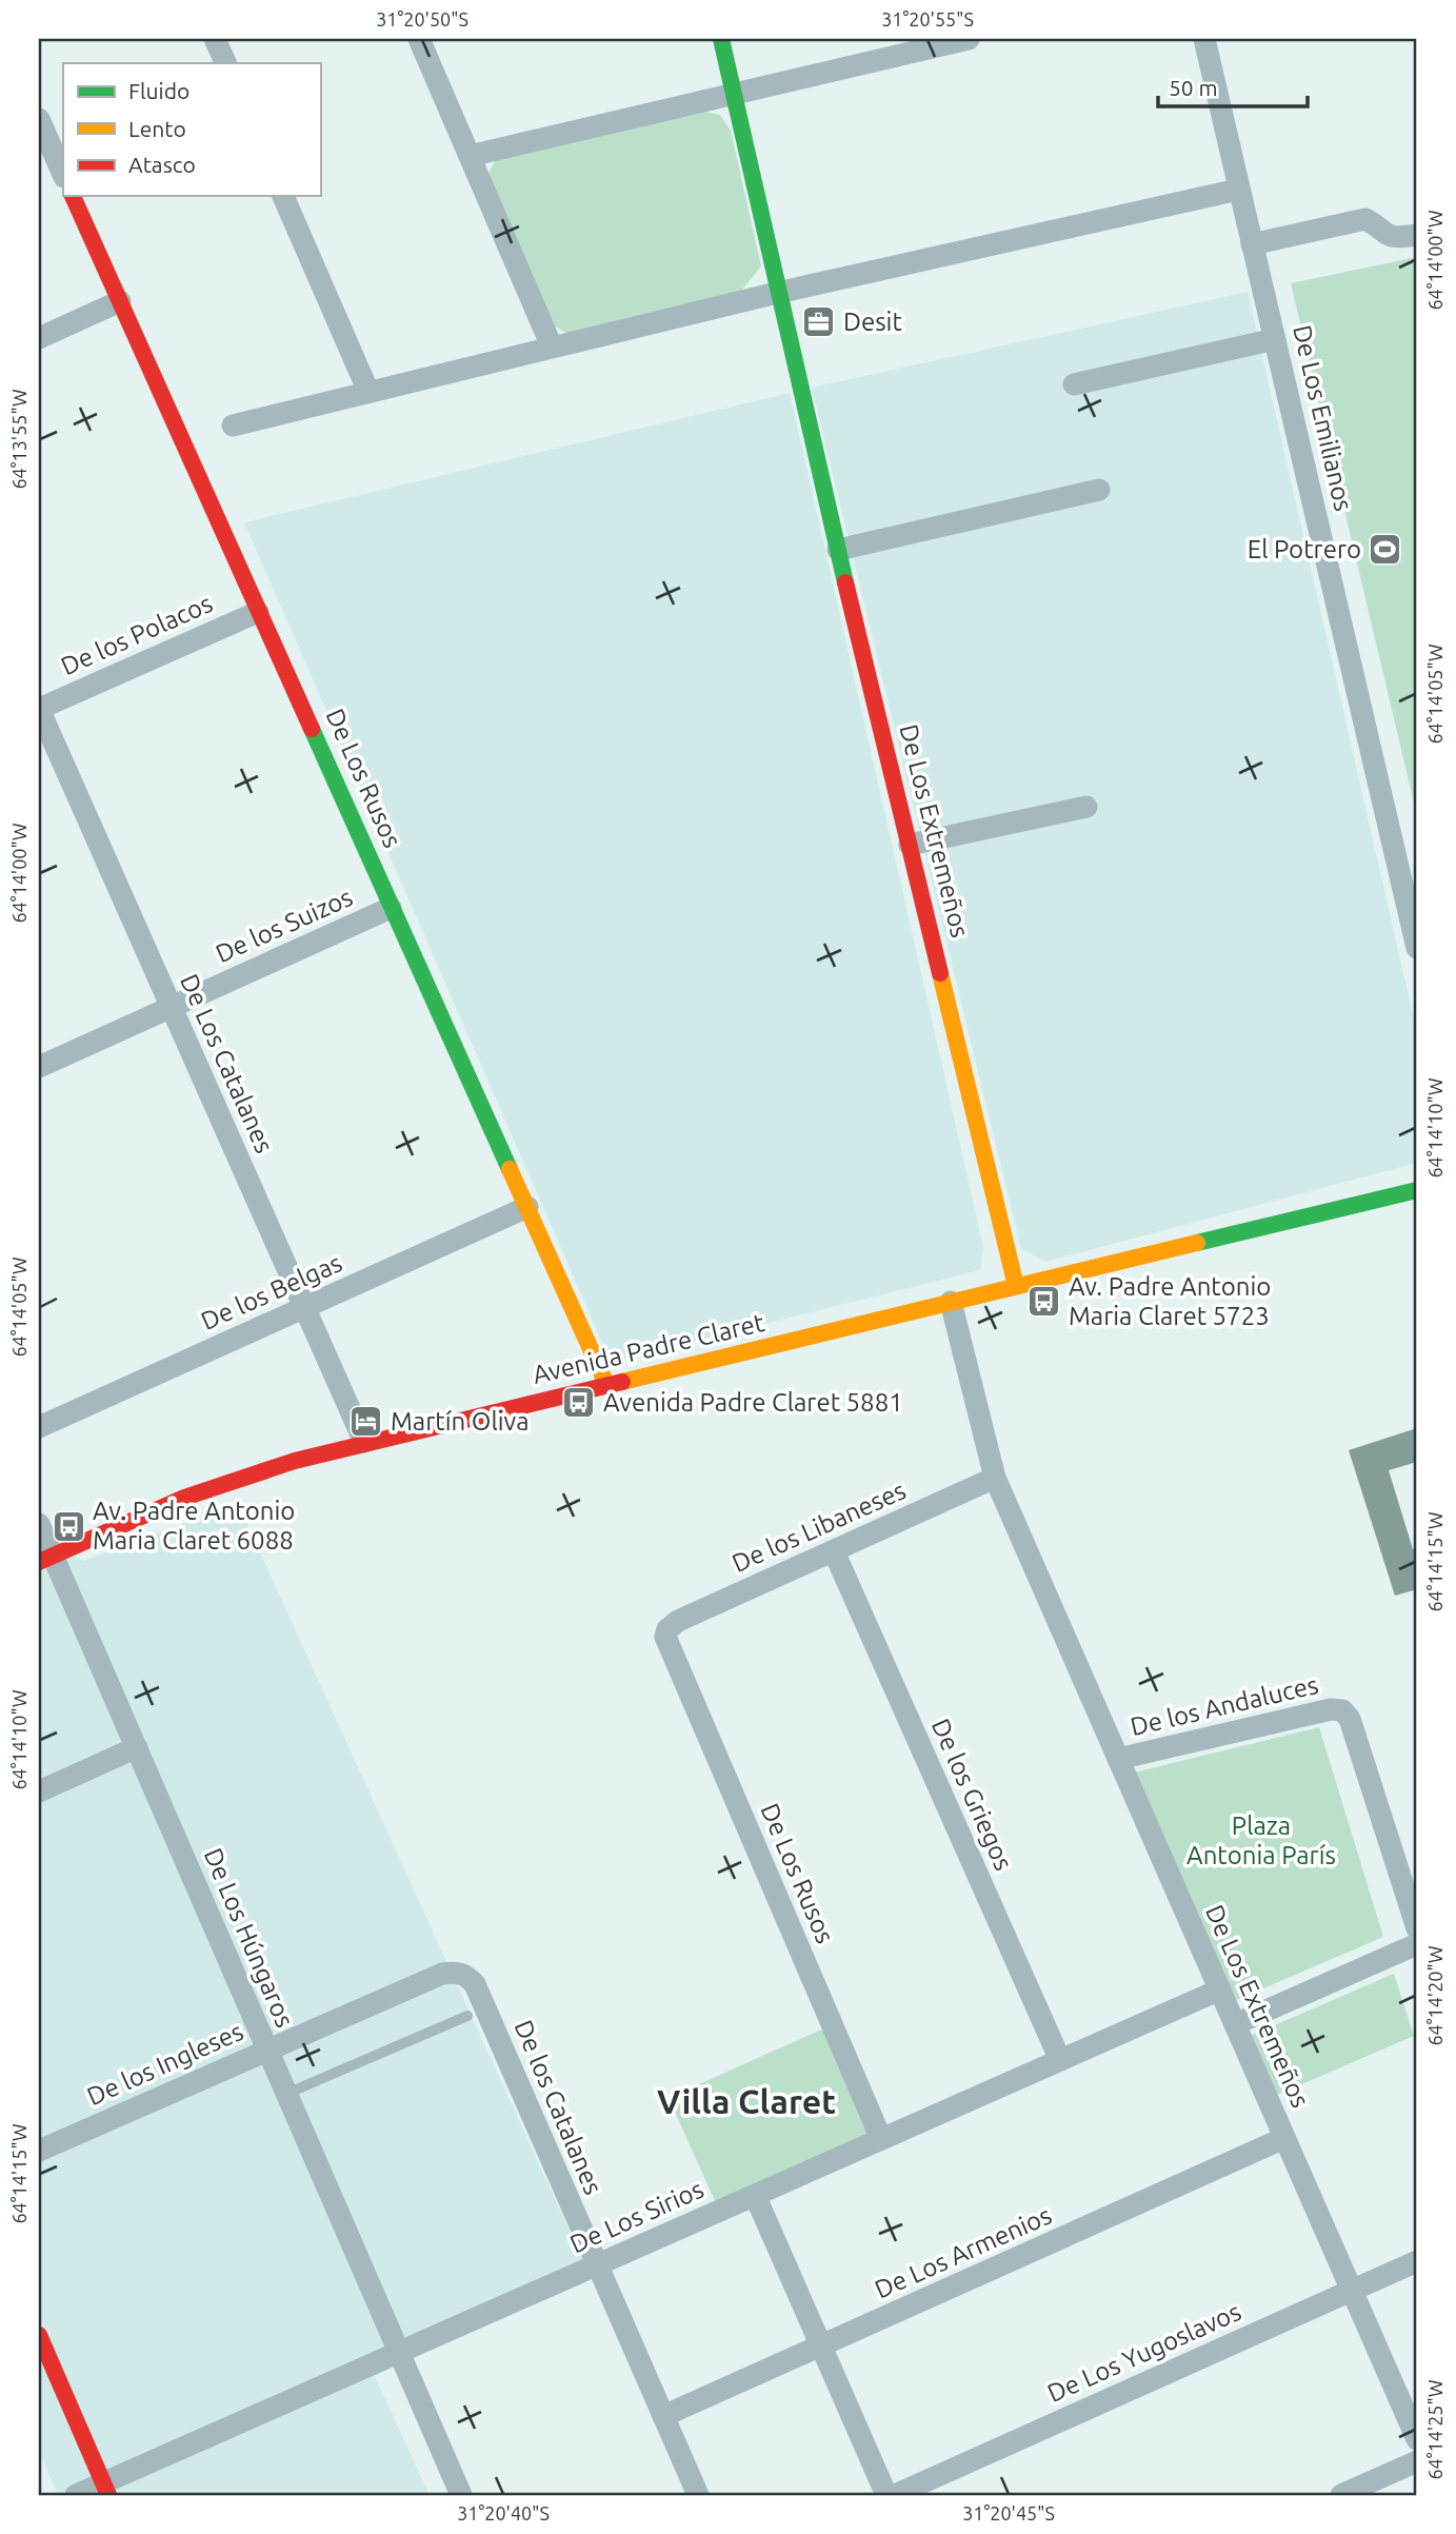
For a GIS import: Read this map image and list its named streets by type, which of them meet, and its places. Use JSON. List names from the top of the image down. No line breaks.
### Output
{"streets":{"street":["De Los Emilianos","De los Polacos","De Los Rusos","De Los Extremeños","De los Suizos","De Los Catalanes","De los Belgas","Avenida Padre Claret","De los Libaneses","De los Andaluces","De los Griegos","De Los Húngaros","De los Ingleses","De los Catalanes","De Los Sirios","De Los Armenios","De Los Yugoslavos"]},"crossings":[["De los Polacos","De Los Rusos"],["De los Polacos","De Los Catalanes"],["De Los Rusos","De los Suizos"],["De Los Rusos","De los Belgas"],["De Los Rusos","Avenida Padre Claret"],["De Los Rusos","De los Libaneses"],["De Los Rusos","De Los Sirios"],["De Los Extremeños","Avenida Padre Claret"],["De Los Extremeños","De los Libaneses"],["De Los Extremeños","De los Andaluces"],["De Los Extremeños","De Los Sirios"],["De Los Extremeños","De Los Armenios"],["De Los Extremeños","De Los Yugoslavos"],["De los Suizos","De Los Catalanes"],["De Los Catalanes","De los Belgas"],["De Los Catalanes","Avenida Padre Claret"],["Avenida Padre Claret","De Los Húngaros"],["De los Libaneses","De los Griegos"],["De los Griegos","De Los Sirios"],["De Los Húngaros","De los Ingleses"],["De Los Húngaros","De Los Sirios"],["De los Ingleses","De los Catalanes"],["De los Catalanes","De Los Sirios"],["De los Catalanes","De Los Armenios"]],"districts":["Villa Claret"],"parks":["Plaza Antonia París"],"places":{"office":["Desit"],"sports":["El Potrero"],"bus stop":["Av. Padre Antonio Maria Claret 5723","Avenida Padre Claret 5881","Av. Padre Antonio Maria Claret 6088"],"hotel":["Martín Oliva"]},"legend":["Fluido","Lento","Atasco"],"scale_bar":"50 m","coordinates":["31°20'50\"S","31°20'55\"S","64°14'00\"W","64°13'55\"W","64°14'05\"W","64°14'10\"W","64°14'15\"W","64°14'20\"W","64°14'25\"W","31°20'40\"S","31°20'45\"S"]}
